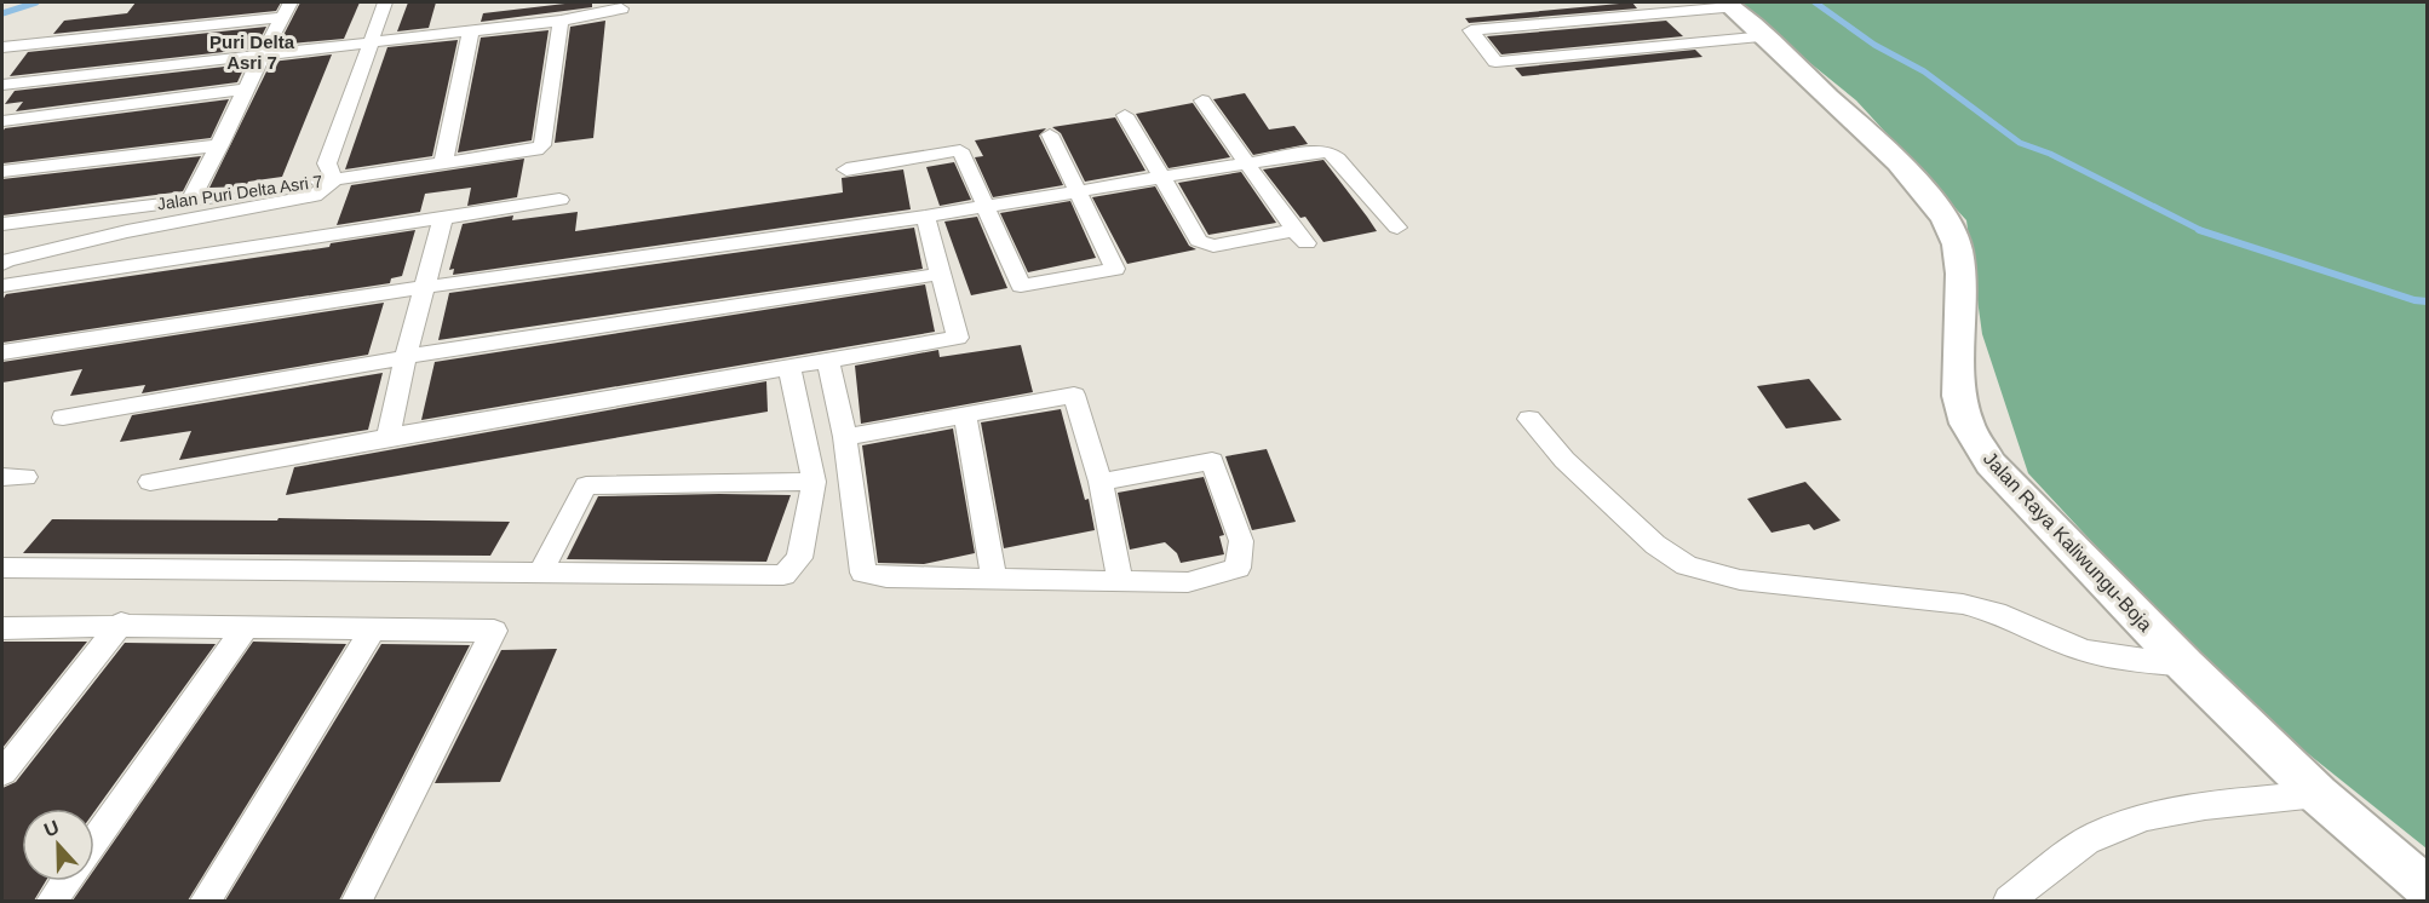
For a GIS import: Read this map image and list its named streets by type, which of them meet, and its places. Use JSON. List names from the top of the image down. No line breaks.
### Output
{"streets":{"main road":["Jalan Raya Kaliwungu-Boja"],"street":["Jalan Puri Delta Asri 7"]},"districts":["Puri Delta Asri 7"],"north":"top"}
